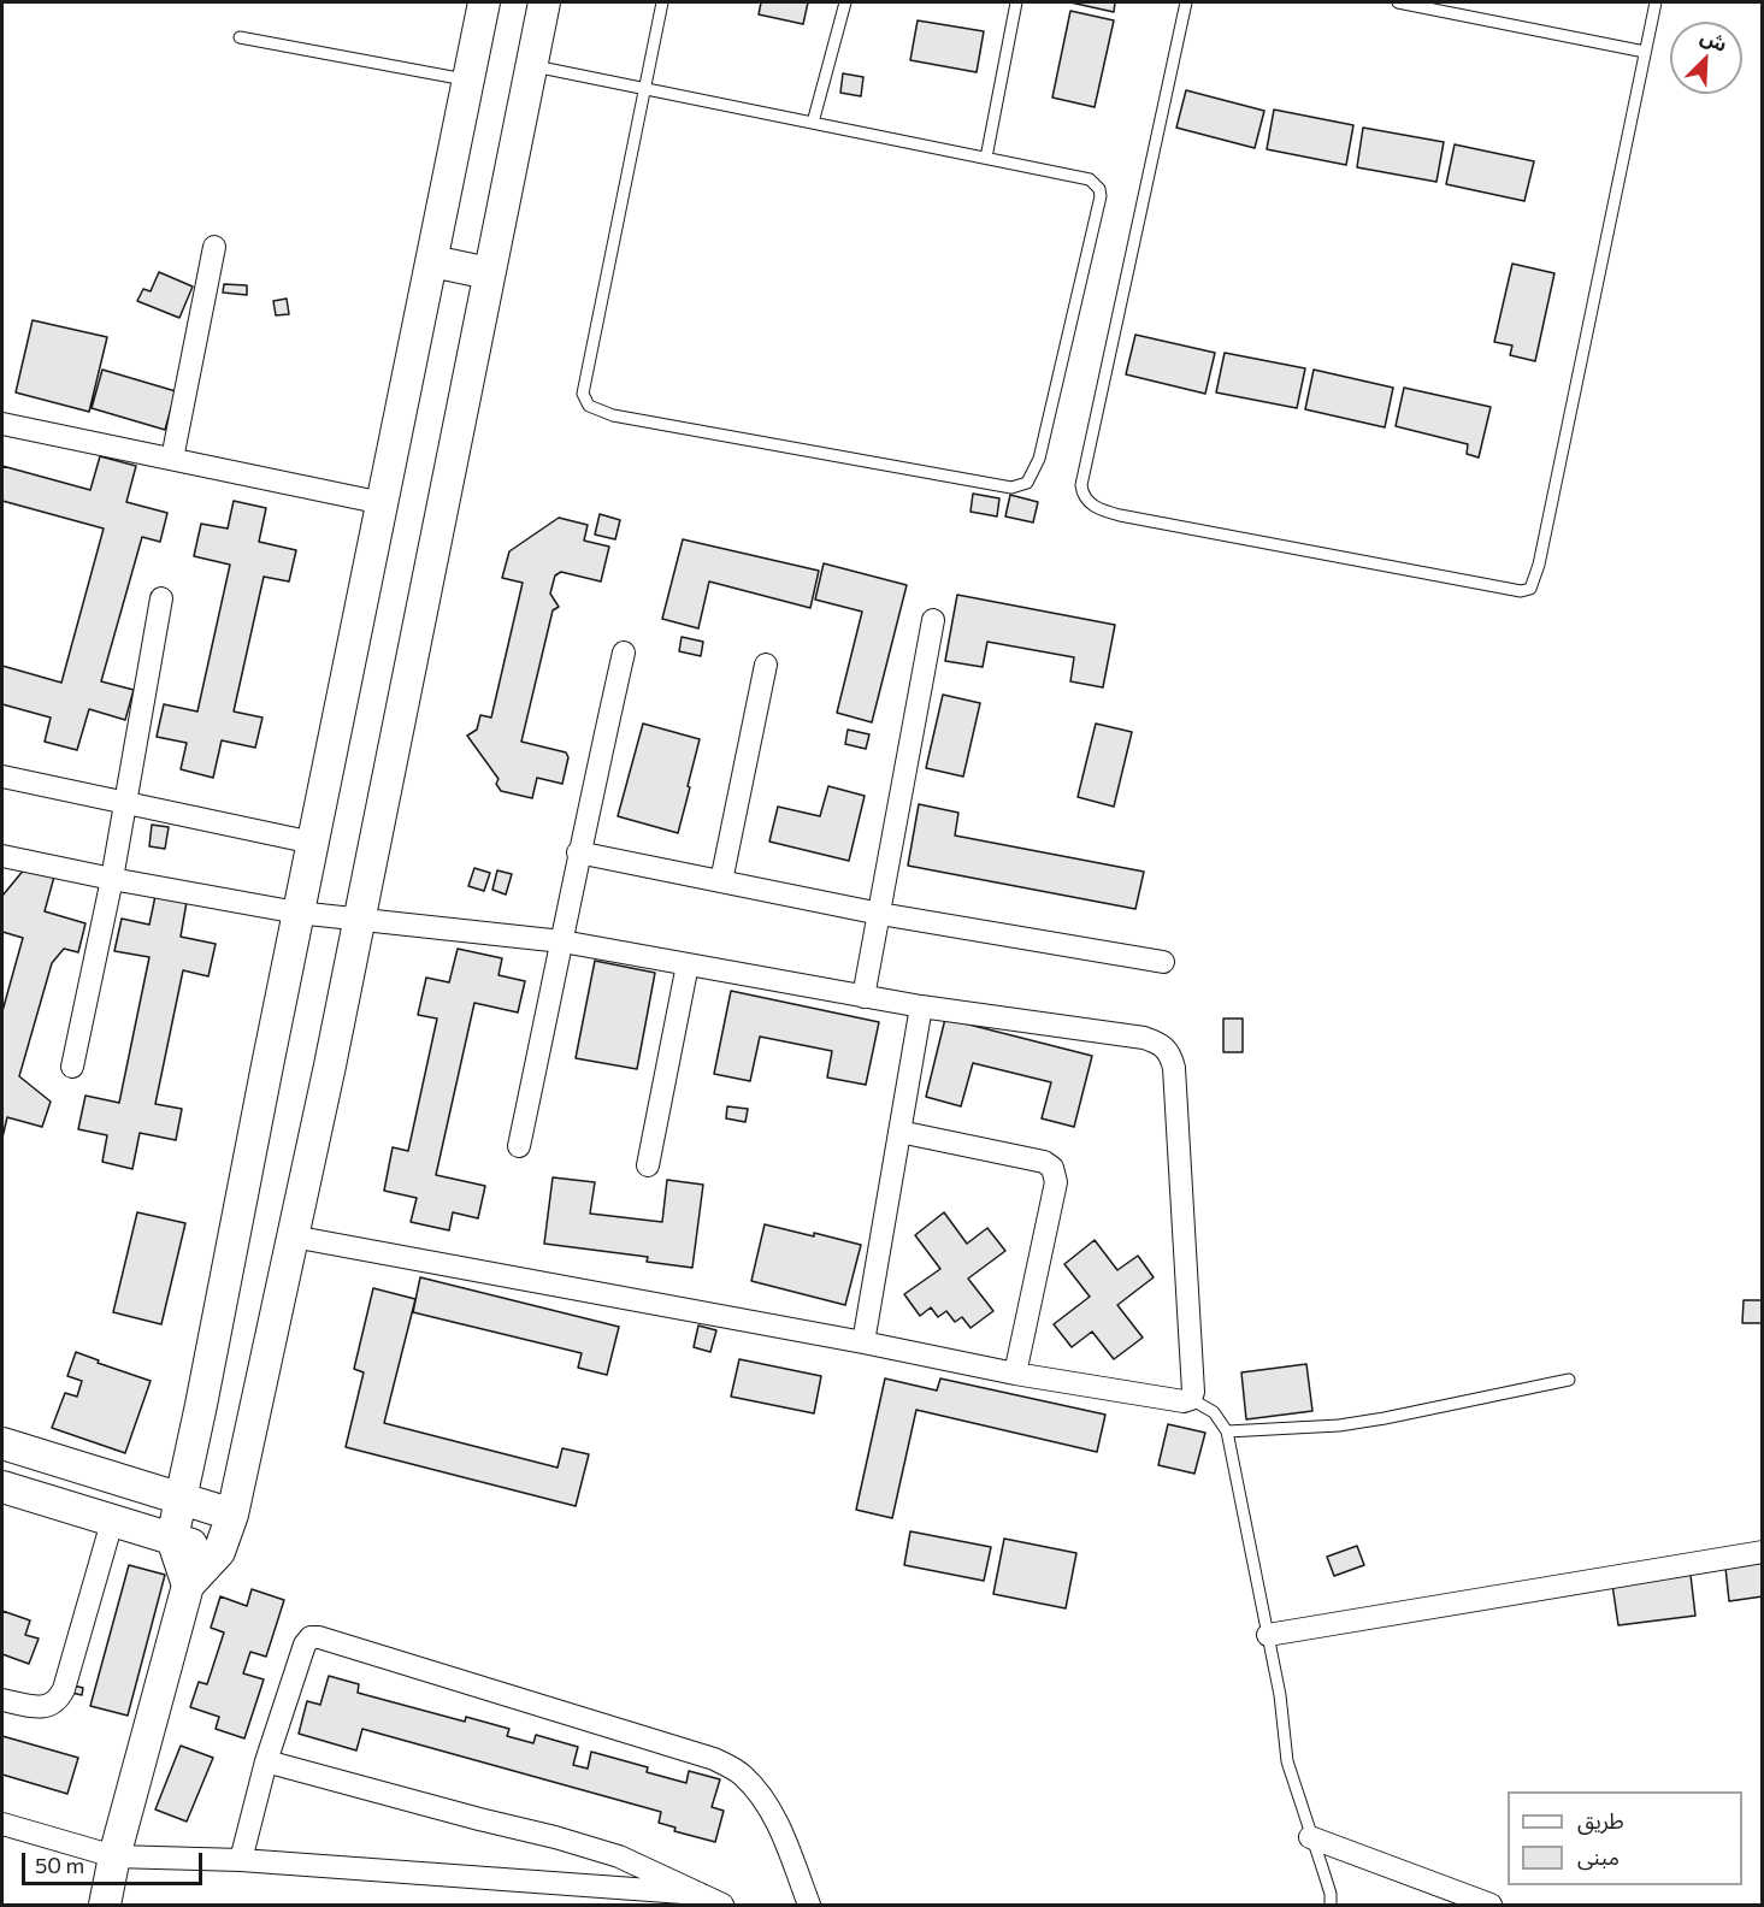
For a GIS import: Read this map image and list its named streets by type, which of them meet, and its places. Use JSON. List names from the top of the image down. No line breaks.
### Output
{"legend":["طريق","مبنى"],"scale_bar":"50 m","north":"top right"}
